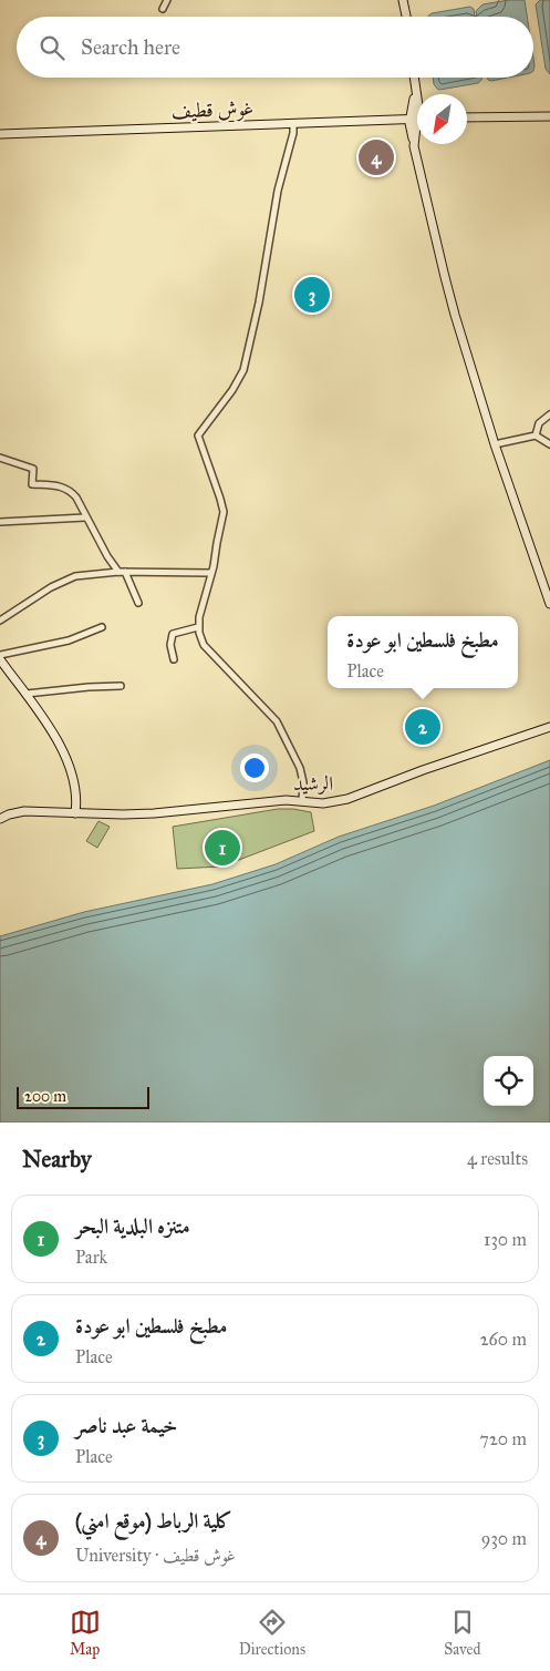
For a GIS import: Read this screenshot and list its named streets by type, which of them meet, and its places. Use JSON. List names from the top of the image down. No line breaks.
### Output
{"streets":{"main road":["غوش قطيف","الرشيد"]},"scale_bar":"200 m","north":"bottom left","page":{"search":"Search here","pins":["4","3","2","1"],"popup":["مطبخ فلسطين ابو عودة","Place"],"scale":"200 m","heading":["Nearby","4 results"],"list":[{"mark":"1","name":"متنزه البلدية البحر","note":"Park","value":"130 m"},{"mark":"2","name":"مطبخ فلسطين ابو عودة","note":"Place","value":"260 m"},{"mark":"3","name":"خيمة عبد ناصر","note":"Place","value":"720 m"},{"mark":"4","name":"كلية الرباط (موقع امني)","note":"University · غوش قطيف","value":"930 m"}],"nav":["Map","Directions","Saved"]}}
